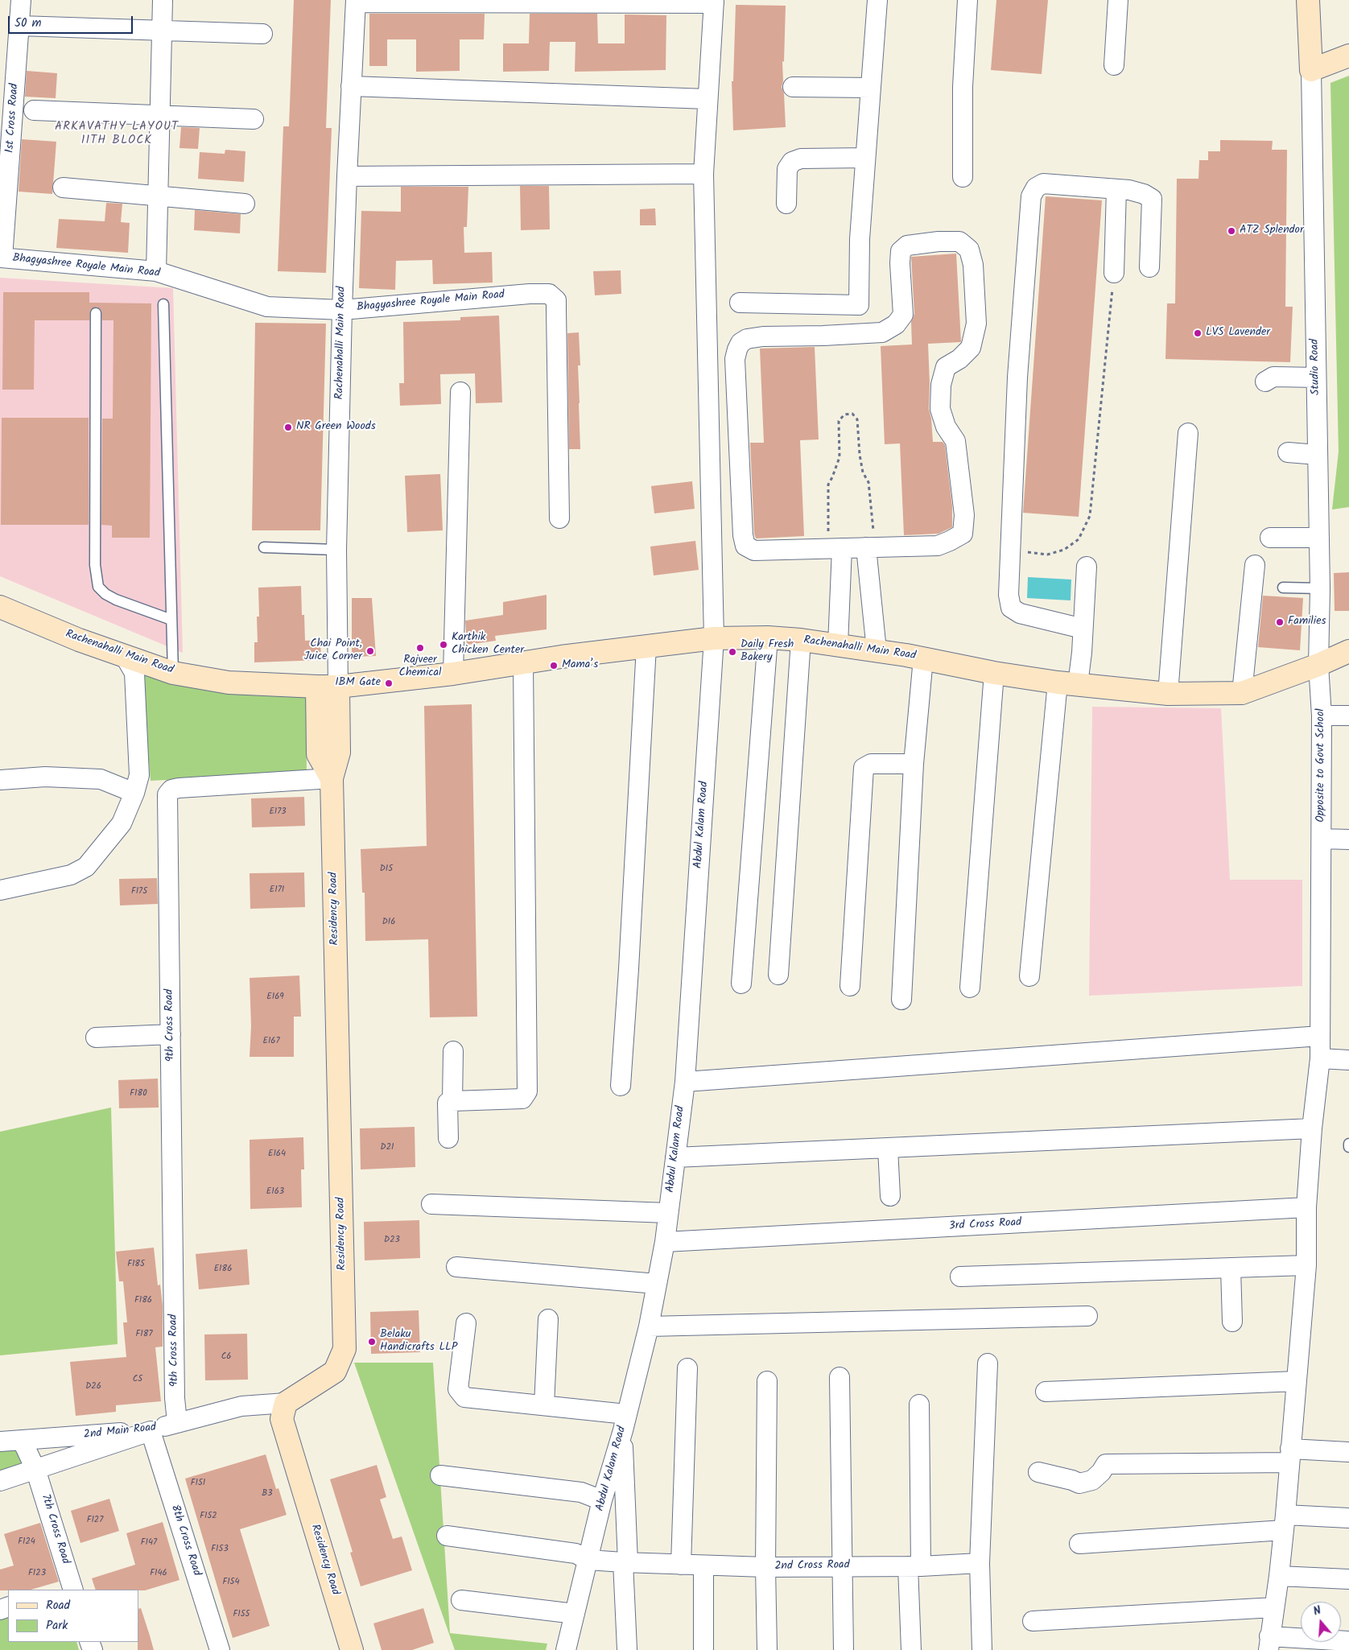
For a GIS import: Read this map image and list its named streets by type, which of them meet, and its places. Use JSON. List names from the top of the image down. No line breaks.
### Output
{"streets":{"street":["1st Cross Road","Bhagyashree Royale Main Road","Rachenahalli Main Road","Studio Road","Opposite to Govt School","Abdul Kalam Road","Residency Road","9th Cross Road","3rd Cross Road","2nd Main Road","7th Cross Road","8th Cross Road","2nd Cross Road"]},"crossings":[["1st Cross Road","Bhagyashree Royale Main Road"],["Bhagyashree Royale Main Road","Rachenahalli Main Road"],["Rachenahalli Main Road","Studio Road"],["Rachenahalli Main Road","Opposite to Govt School"],["Rachenahalli Main Road","Abdul Kalam Road"],["Rachenahalli Main Road","Residency Road"],["Studio Road","Opposite to Govt School"],["Abdul Kalam Road","3rd Cross Road"],["Abdul Kalam Road","2nd Cross Road"],["Residency Road","9th Cross Road"],["Residency Road","2nd Main Road"],["9th Cross Road","2nd Main Road"],["2nd Main Road","7th Cross Road"],["2nd Main Road","8th Cross Road"]],"districts":["ARKAVATHY LAYOUT 11TH BLOCK"],"places":["ATZ Splendor","LVS Lavender","NR Green Woods","Families","Karthik Chicken Center","Rajveer Chemical","Chai Point, Juice Corner","Daily Fresh Bakery","Mama’s","IBM Gate","Belaku Handicrafts LLP"],"house_numbers":["E173","D15","E171","F175","D16","E169","E167","F180","D21","E164","E163","D23","F185","E186","F186","F187","C6","C5","D26","F151","B3","F152","F127","F124","F147","F153","F123","F146","F154","F155"],"legend":["Road","Park"],"scale_bar":"50 m","north":"top"}
